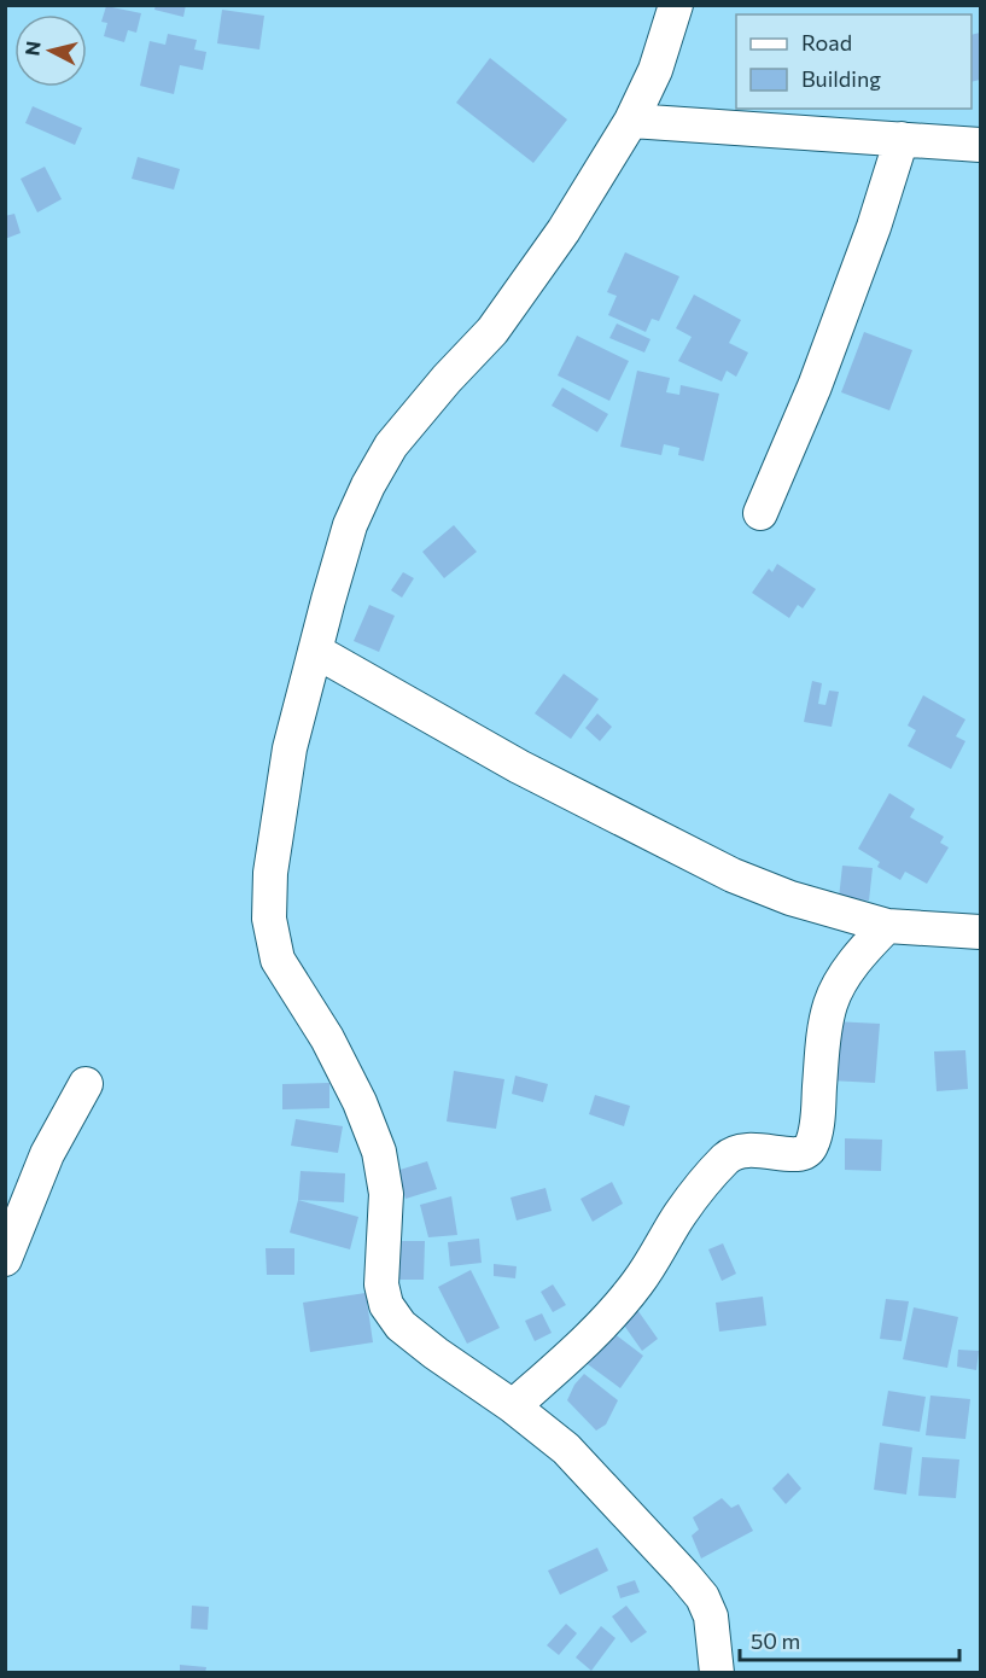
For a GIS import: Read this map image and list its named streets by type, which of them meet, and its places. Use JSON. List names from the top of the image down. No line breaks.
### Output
{"legend":["Road","Building"],"scale_bar":"50 m","north":"left"}
